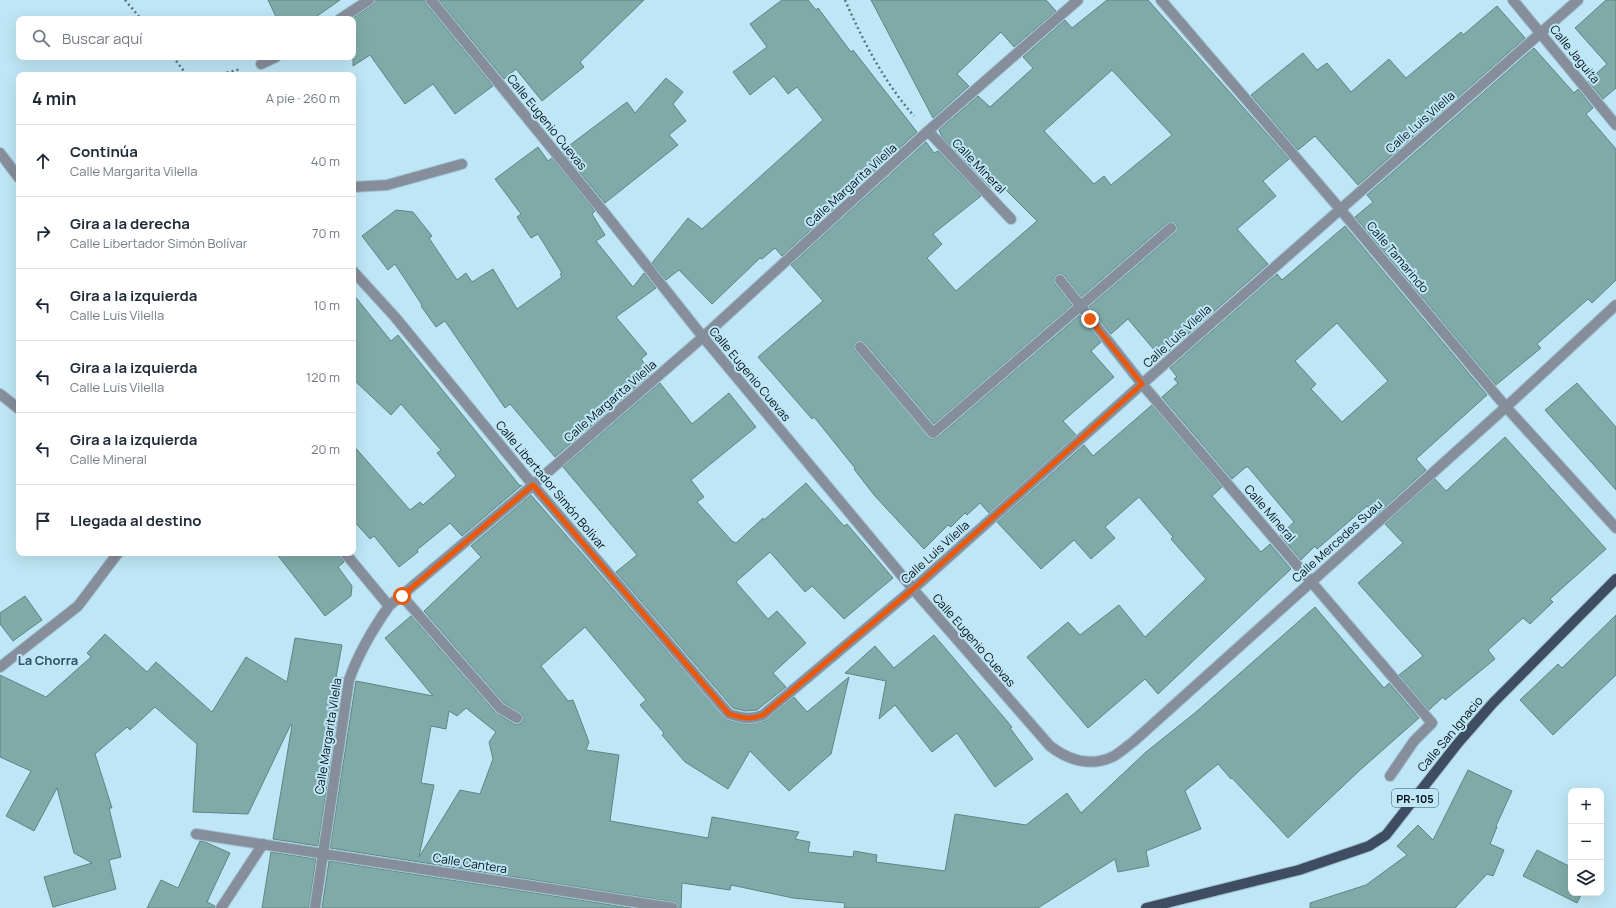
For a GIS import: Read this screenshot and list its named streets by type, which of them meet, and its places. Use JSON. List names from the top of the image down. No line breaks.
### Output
{"streets":{"main road":["Calle San Ignacio","PR-105"],"street":["Calle Jaguita","Calle Eugenio Cuevas","Calle Luis Vilella","Calle Mineral","Calle Margarita Vilella","Calle Tamarindo","Calle Libertador Simón Bolívar","Calle Mercedes Suau","Calle Cantera"]},"crossings":[["Calle Jaguita","Calle Luis Vilella"],["Calle Eugenio Cuevas","Calle Luis Vilella"],["Calle Eugenio Cuevas","Calle Margarita Vilella"],["Calle Eugenio Cuevas","Calle Mercedes Suau"],["Calle Luis Vilella","Calle Mineral"],["Calle Luis Vilella","Calle Tamarindo"],["Calle Luis Vilella","Calle Libertador Simón Bolívar"],["Calle Mineral","Calle Margarita Vilella"],["Calle Mineral","Calle Mercedes Suau"],["Calle Margarita Vilella","Calle Libertador Simón Bolívar"],["Calle Margarita Vilella","Calle Cantera"],["Calle Tamarindo","Calle Mercedes Suau"]],"districts":["La Chorra"],"page":{"search":"Buscar aquí","heading":["4 min","A pie · 260 m"],"list":[["Continúa","Calle Margarita Vilella","40 m"],["Gira a la derecha","Calle Libertador Simón Bolívar","70 m"],["Gira a la izquierda","Calle Luis Vilella","10 m"],["Gira a la izquierda","Calle Luis Vilella","120 m"],["Gira a la izquierda","Calle Mineral","20 m"],"Llegada al destino"],"map_buttons":["+","−"]}}
